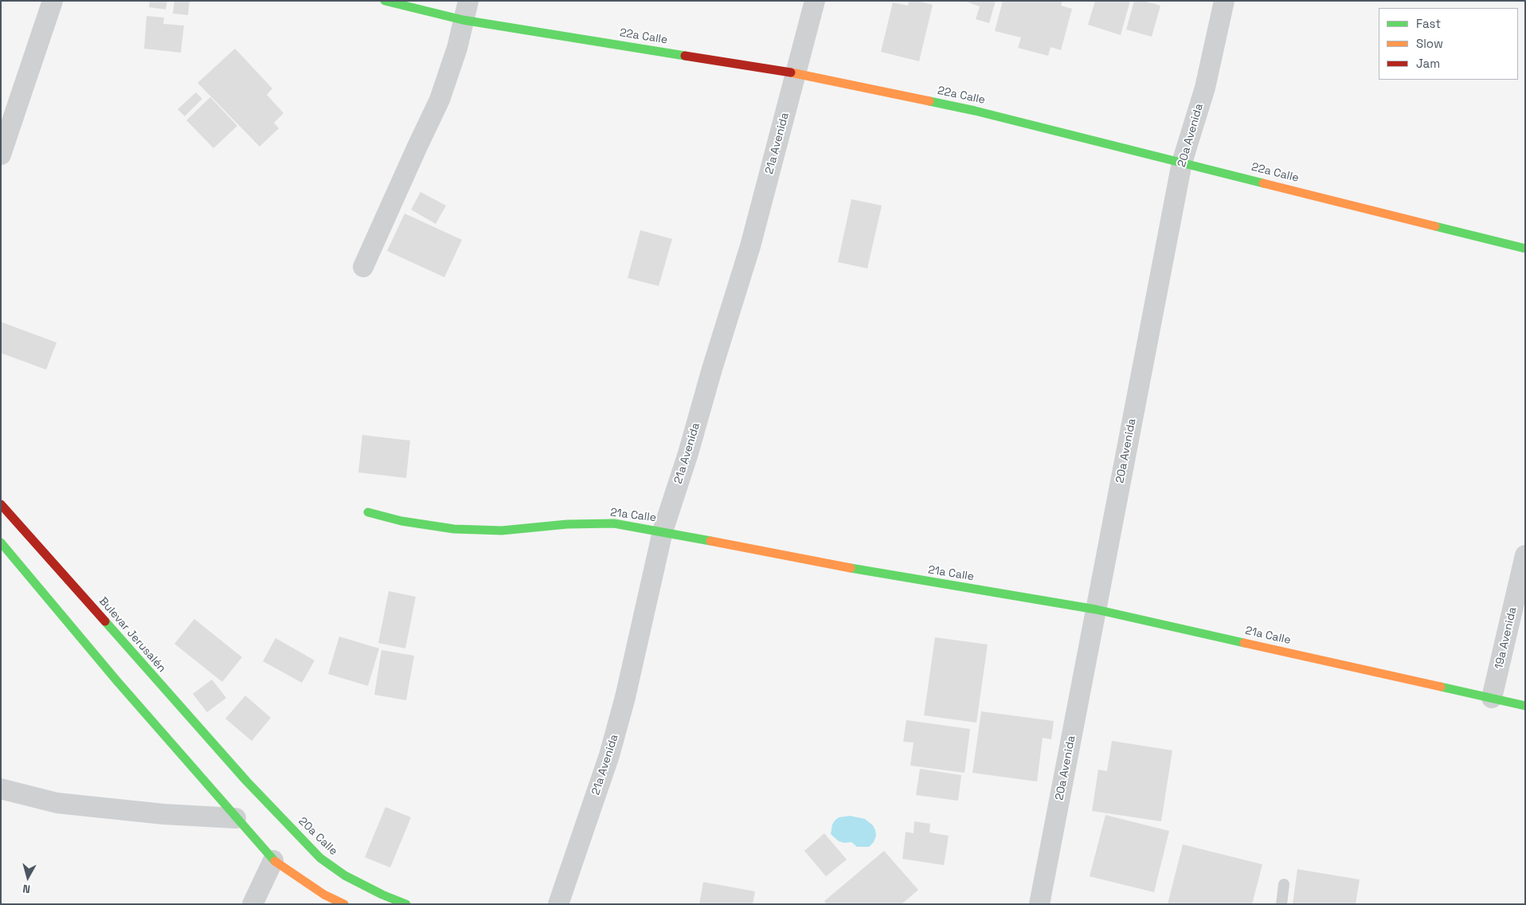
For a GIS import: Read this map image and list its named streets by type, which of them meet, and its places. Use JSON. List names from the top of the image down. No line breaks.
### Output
{"streets":{"street":["22a Calle","20a Avenida","21a Avenida","21a Calle","Bulevar Jerusalén","19a Avenida","20a Calle"]},"crossings":[["22a Calle","20a Avenida"],["22a Calle","21a Avenida"],["20a Avenida","21a Calle"],["21a Avenida","21a Calle"],["21a Calle","19a Avenida"],["Bulevar Jerusalén","20a Calle"]],"legend":["Fast","Slow","Jam"],"north":"bottom"}
